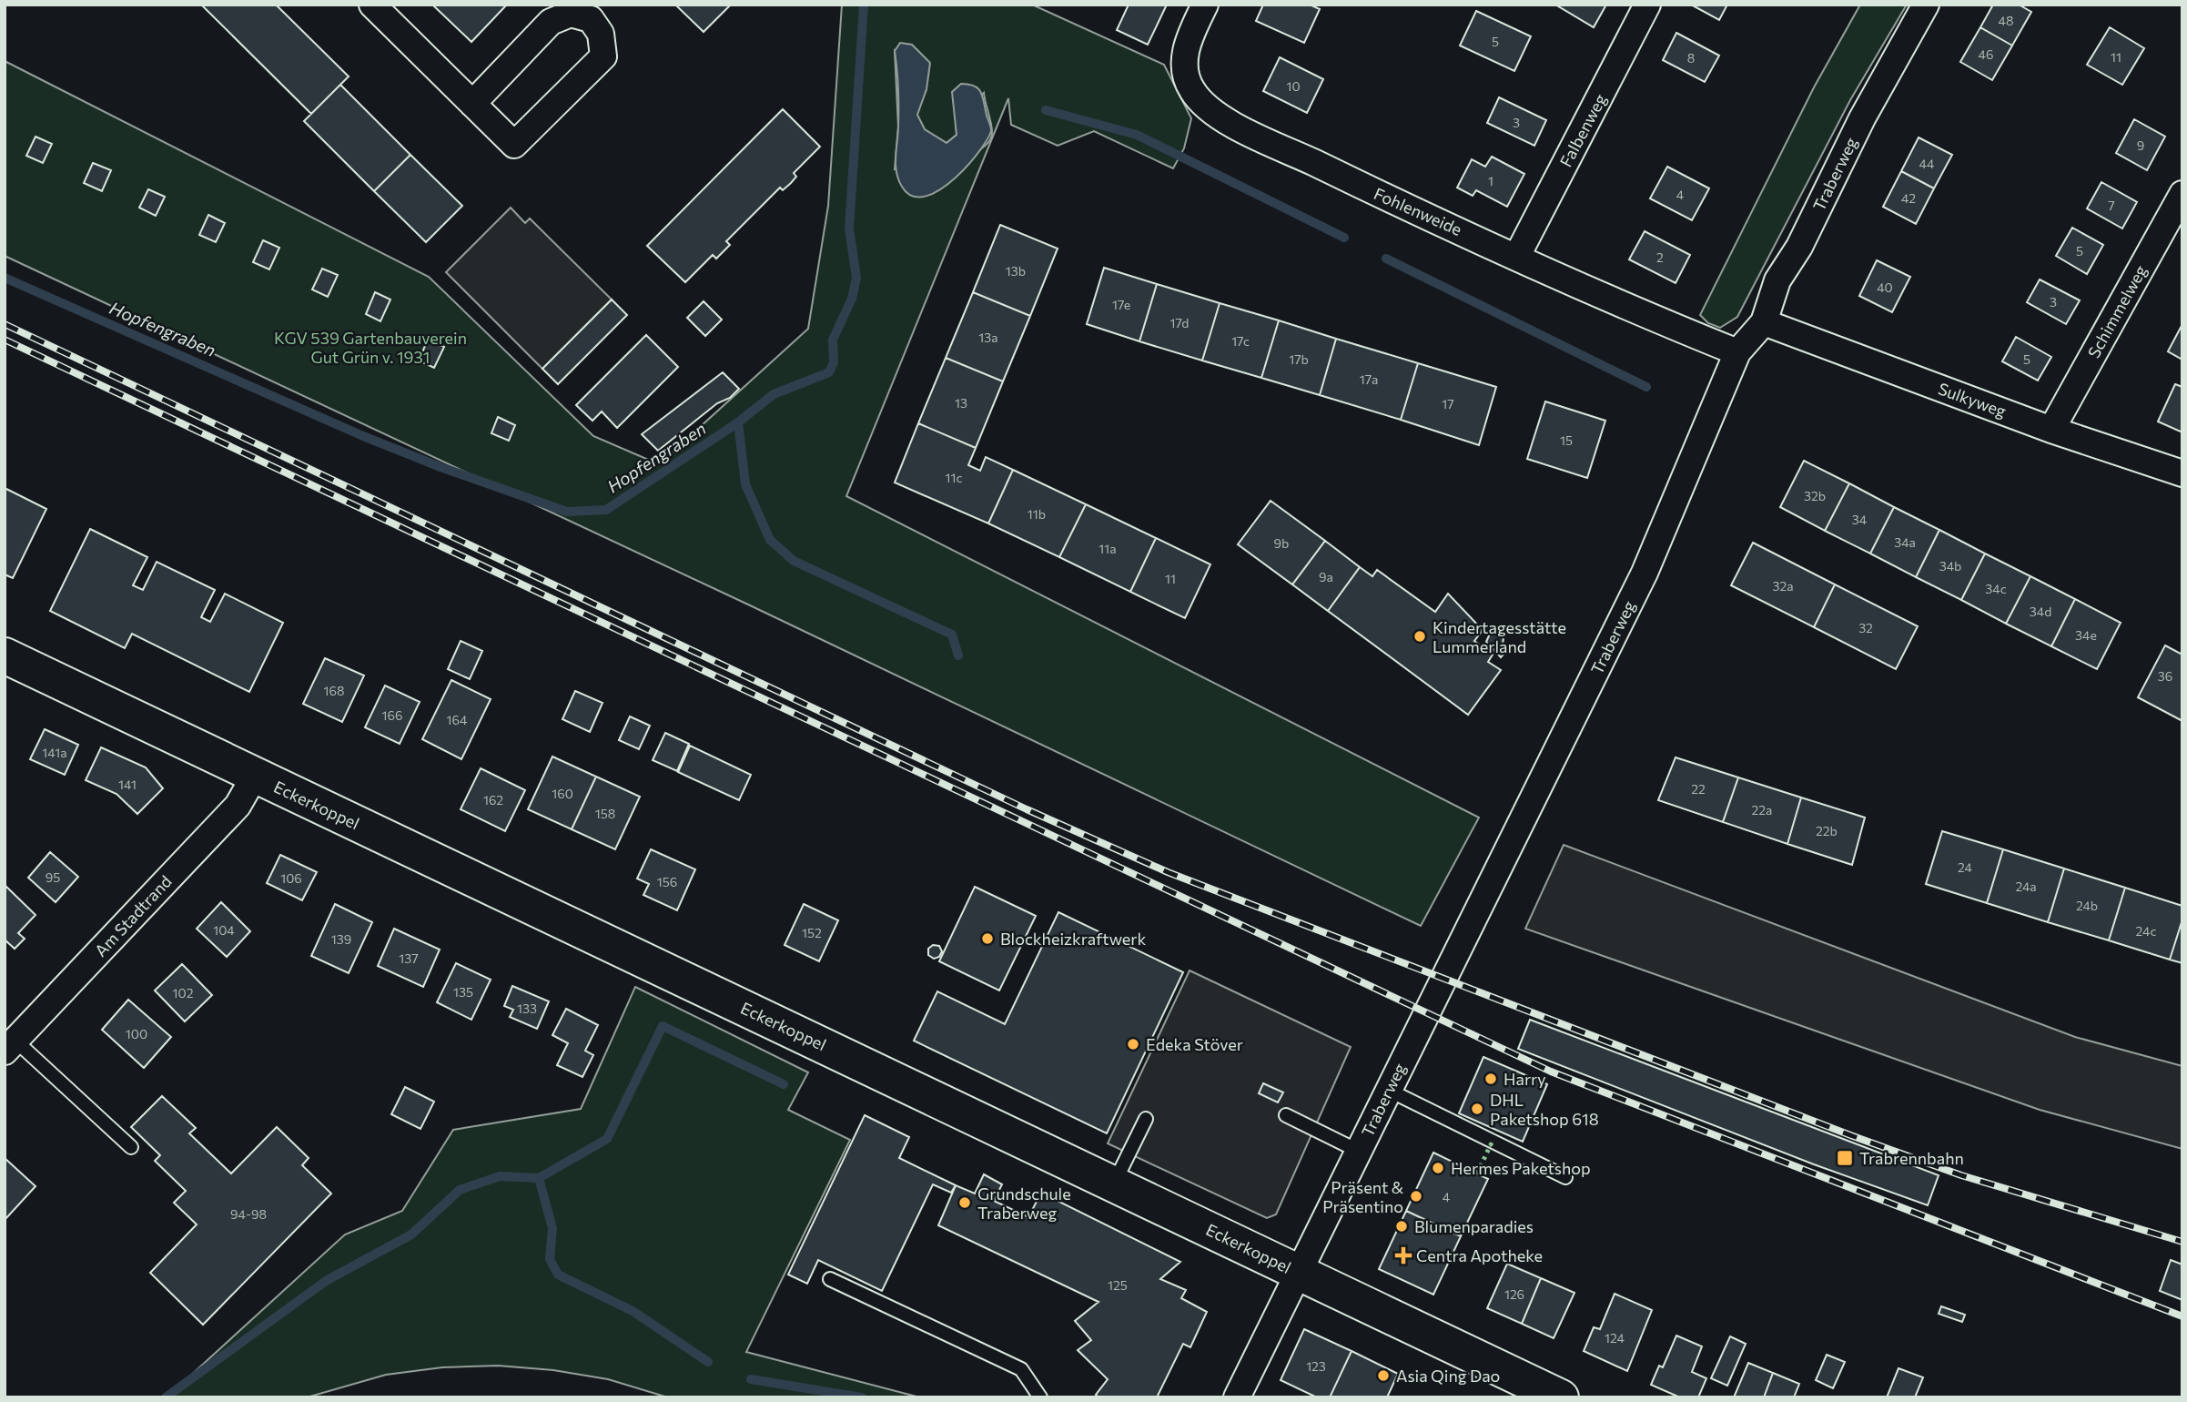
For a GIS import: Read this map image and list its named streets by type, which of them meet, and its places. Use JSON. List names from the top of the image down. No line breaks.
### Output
{"streets":{"street":["Falbenweg","Traberweg","Fohlenweide","Schimmelweg","Sulkyweg","Eckerkoppel","Am Stadtrand"]},"crossings":[["Falbenweg","Fohlenweide"],["Traberweg","Fohlenweide"],["Traberweg","Sulkyweg"],["Traberweg","Eckerkoppel"],["Schimmelweg","Sulkyweg"],["Eckerkoppel","Am Stadtrand"]],"water":["Hopfengraben"],"parks":["KGV 539 Gartenbauverein Gut Grün v. 1931"],"places":{"other":["Kindertagesstätte Lummerland","Blockheizkraftwerk","Edeka Stöver","Harry","DHL Paketshop 618","Hermes Paketshop","Präsent & Präsentino","Grundschule Traberweg","Blumenparadies","Asia Qing Dao"],"transit":["Trabrennbahn"],"health":["Centra Apotheke"]},"house_numbers":["48","5","46","11","8","10","3","9","44","1","4","42","7","5","2","13b","40","3","17e","17d","13a","17c","17b","5","17a","13","17","15","11c","32b","11b","34","34a","9b","11a","34b","9a","11","32a","34c","34d","32","34e","36","168","166","164","141a","141","22","160","162","22a","158","22b","24","95","106","156","24a","24b","104","24c","152","139","137","135","102","133","100","4","94-98","125","126","124","123"]}
